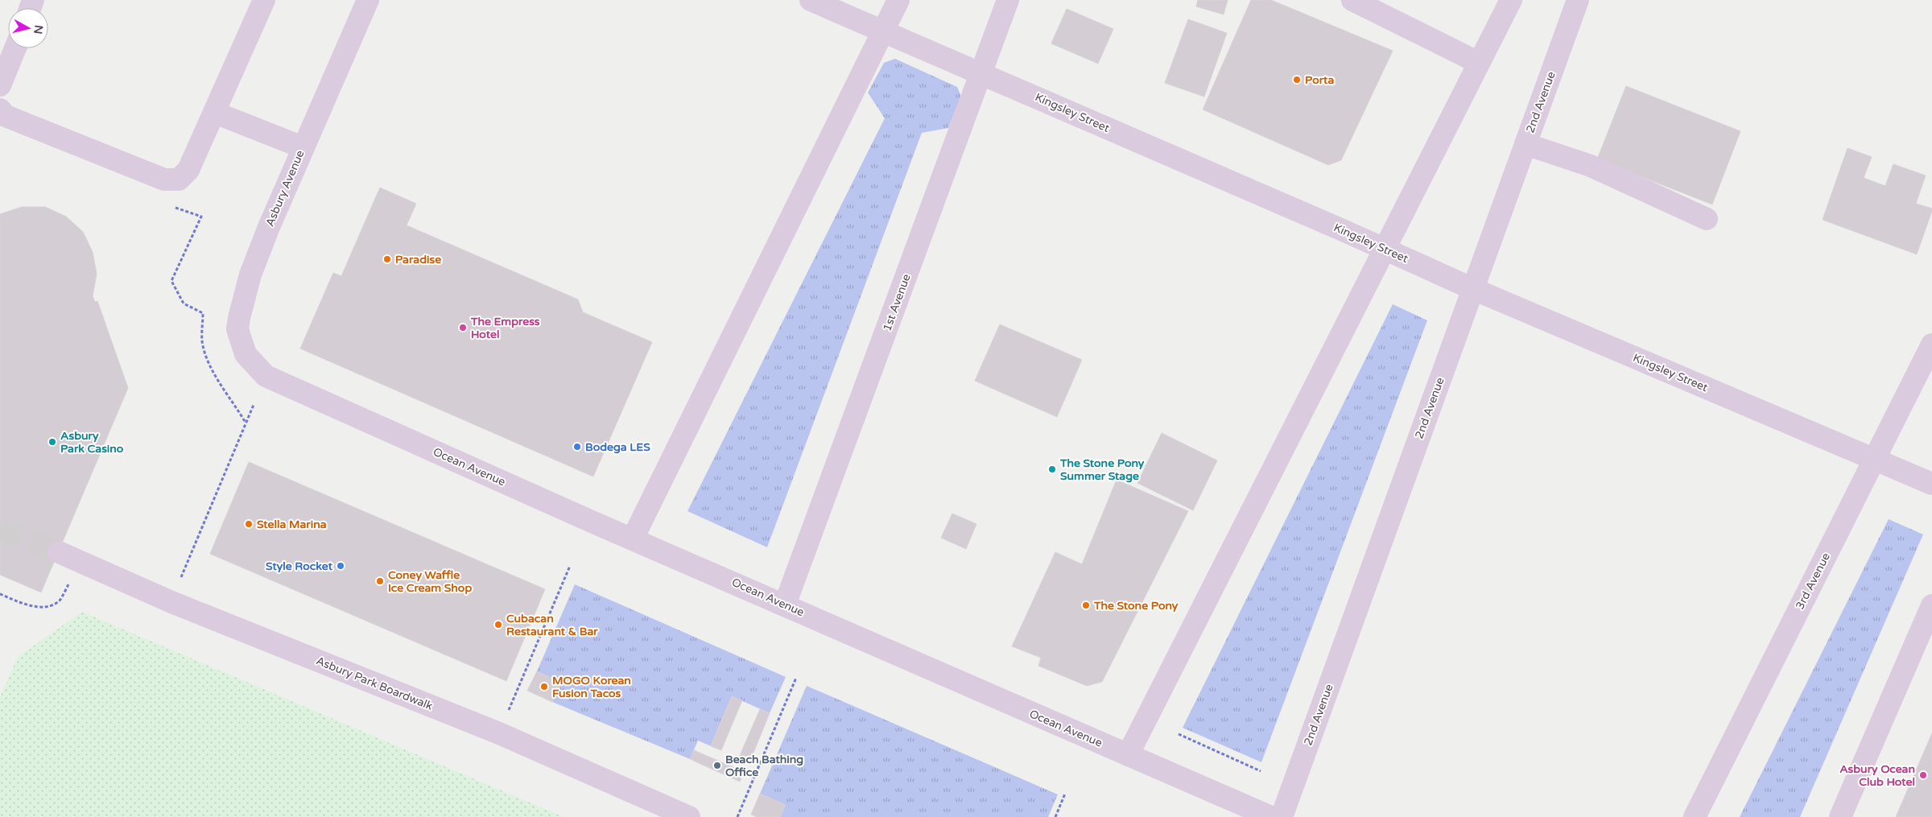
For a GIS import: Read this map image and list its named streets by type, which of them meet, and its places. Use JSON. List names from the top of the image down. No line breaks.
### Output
{"streets":{"street":["2nd Avenue","Kingsley Street","Asbury Avenue","1st Avenue","Ocean Avenue","3rd Avenue","Asbury Park Boardwalk"]},"crossings":[["2nd Avenue","Kingsley Street"],["Kingsley Street","1st Avenue"],["Kingsley Street","3rd Avenue"],["Asbury Avenue","Ocean Avenue"],["1st Avenue","Ocean Avenue"]],"places":["Porta","Paradise","The Empress Hotel","Asbury Park Casino","Bodega LES","The Stone Pony Summer Stage","Stella Marina","Style Rocket","Coney Waffle Ice Cream Shop","The Stone Pony","Cubacan Restaurant & Bar","MOGO Korean Fusion Tacos","Beach Bathing Office","Asbury Ocean Club Hotel"],"north":"right"}
